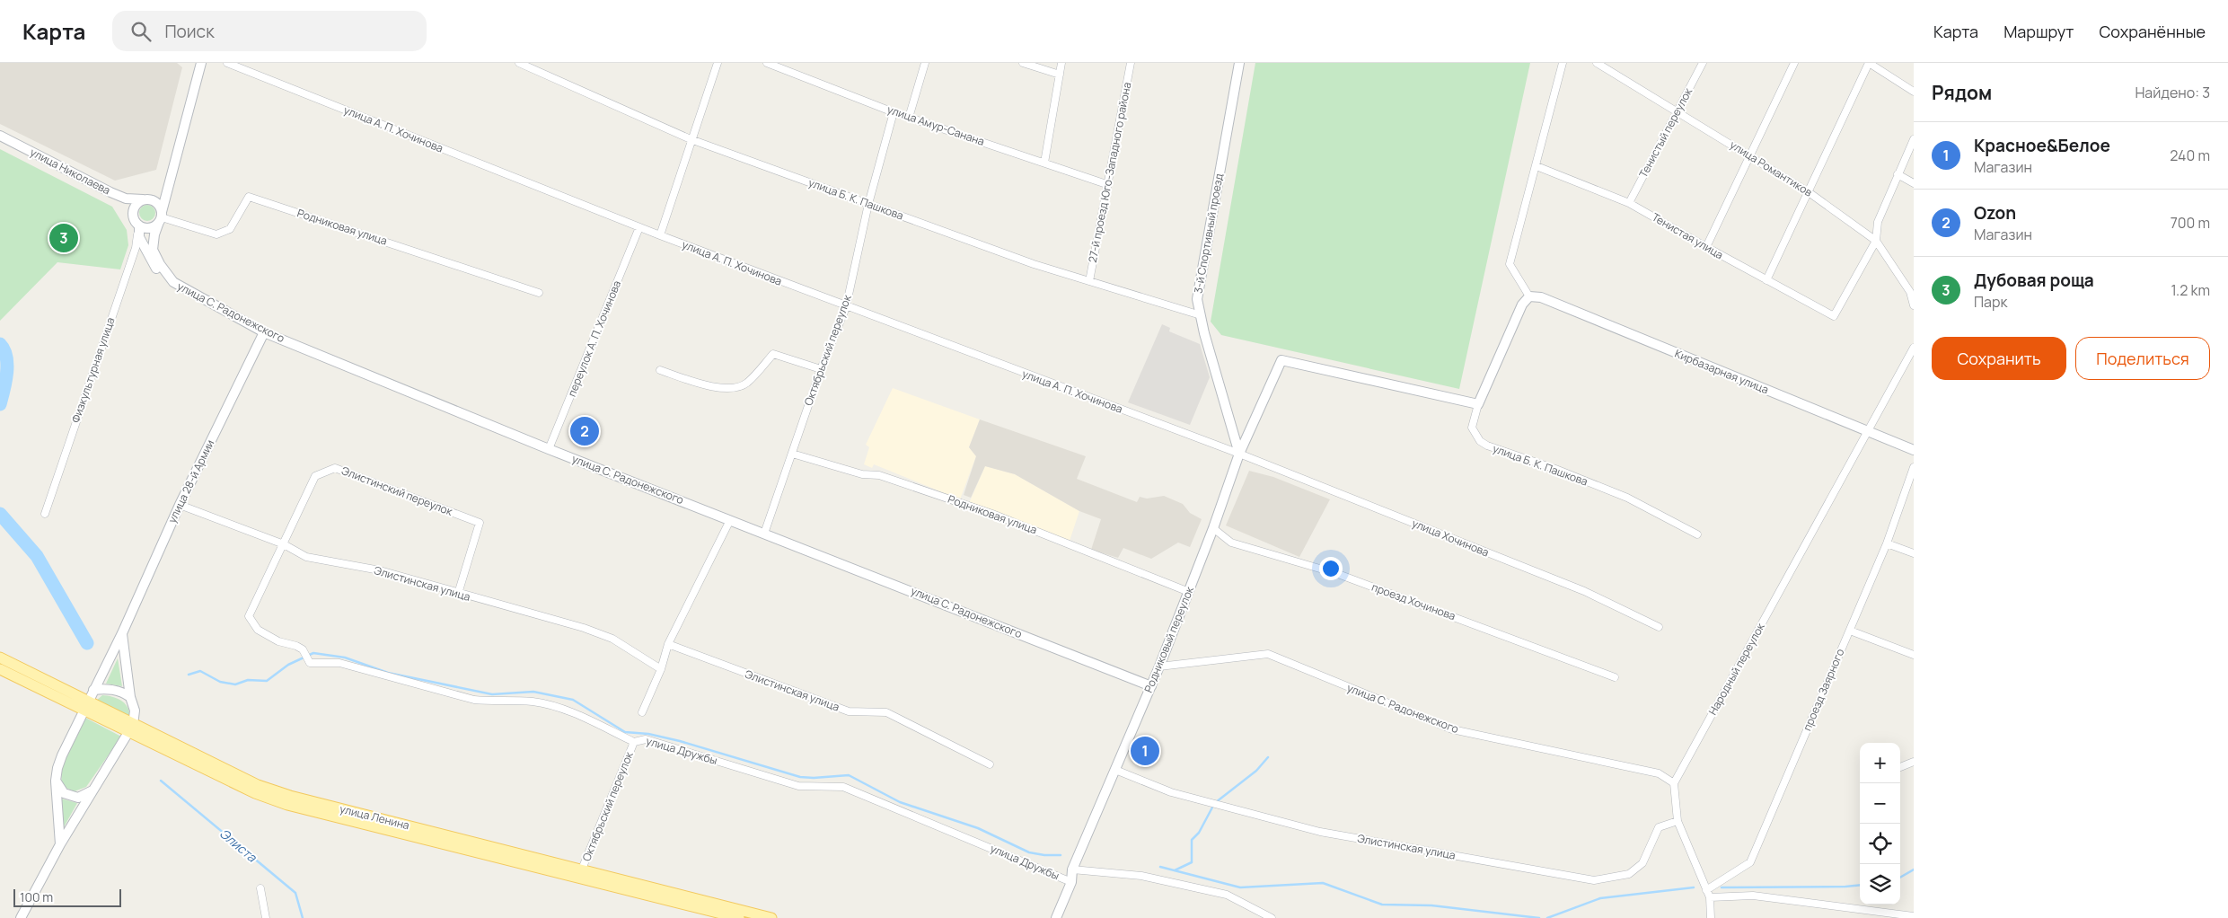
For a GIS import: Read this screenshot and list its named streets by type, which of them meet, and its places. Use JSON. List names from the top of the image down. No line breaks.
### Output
{"streets":{"main road":["улица Ленина"],"street":["улица Амур-Санана","улица А. П. Хочинова","Тенистый переулок","улица Романтиков","улица Николаева","27-й проезд Юго-Западного района","улица Б. К. Пашкова","Родниковая улица","3-й Спортивный проезд","Тенистая улица","улица С. Радонежского","переулок А. П. Хочинова","Октябрьский переулок","Физкультурная улица","Кирбазарная улица","улица 28-й Армии","Элистинский переулок","улица Хочинова","Элистинская улица","проезд Хочинова","Родниковый переулок","Народный переулок","проезд Заярного","улица Дружбы"]},"crossings":[["улица Амур-Санана","27-й проезд Юго-Западного района"],["улица Амур-Санана","Октябрьский переулок"],["улица А. П. Хочинова","3-й Спортивный проезд"],["улица А. П. Хочинова","переулок А. П. Хочинова"],["улица А. П. Хочинова","Октябрьский переулок"],["улица А. П. Хочинова","улица Хочинова"],["улица А. П. Хочинова","Родниковый переулок"],["Тенистый переулок","улица Романтиков"],["Тенистый переулок","Тенистая улица"],["улица Романтиков","Тенистая улица"],["улица Николаева","Родниковая улица"],["улица Николаева","улица С. Радонежского"],["улица Николаева","Физкультурная улица"],["27-й проезд Юго-Западного района","улица Б. К. Пашкова"],["улица Б. К. Пашкова","3-й Спортивный проезд"],["улица Б. К. Пашкова","Октябрьский переулок"],["улица Б. К. Пашкова","Родниковый переулок"],["Родниковая улица","улица С. Радонежского"],["Родниковая улица","Октябрьский переулок"],["Родниковая улица","Физкультурная улица"],["Родниковая улица","Родниковый переулок"],["3-й Спортивный проезд","улица Хочинова"],["3-й Спортивный проезд","Родниковый переулок"],["улица С. Радонежского","переулок А. П. Хочинова"],["улица С. Радонежского","Октябрьский переулок"],["улица С. Радонежского","Физкультурная улица"],["улица С. Радонежского","улица 28-й Армии"],["улица С. Радонежского","Родниковый переулок"],["улица С. Радонежского","Народный переулок"],["Октябрьский переулок","улица Дружбы"],["Октябрьский переулок","улица Ленина"],["Кирбазарная улица","Народный переулок"],["улица 28-й Армии","Элистинская улица"],["улица 28-й Армии","улица Ленина"],["Элистинский переулок","Элистинская улица"],["Элистинский переулок","улица Дружбы"],["улица Хочинова","Родниковый переулок"],["Элистинская улица","Родниковый переулок"],["проезд Хочинова","Родниковый переулок"],["Родниковый переулок","улица Дружбы"]],"water":["Элиста"],"scale_bar":"100 m","page":{"header":"Карта","search":"Поиск","nav":["Карта","Маршрут","Сохранённые"],"heading":["Рядом","Найдено: 3"],"list":[{"mark":"1","name":"Красное&Белое","note":"Магазин","value":"240 m"},{"mark":"2","name":"Ozon","note":"Магазин","value":"700 m"},{"mark":"3","name":"Дубовая роща","note":"Парк","value":"1.2 km"}],"pins":["3","2","1"],"buttons":["Сохранить","Поделиться"],"map_buttons":["+","−"],"scale":"100 m"}}
